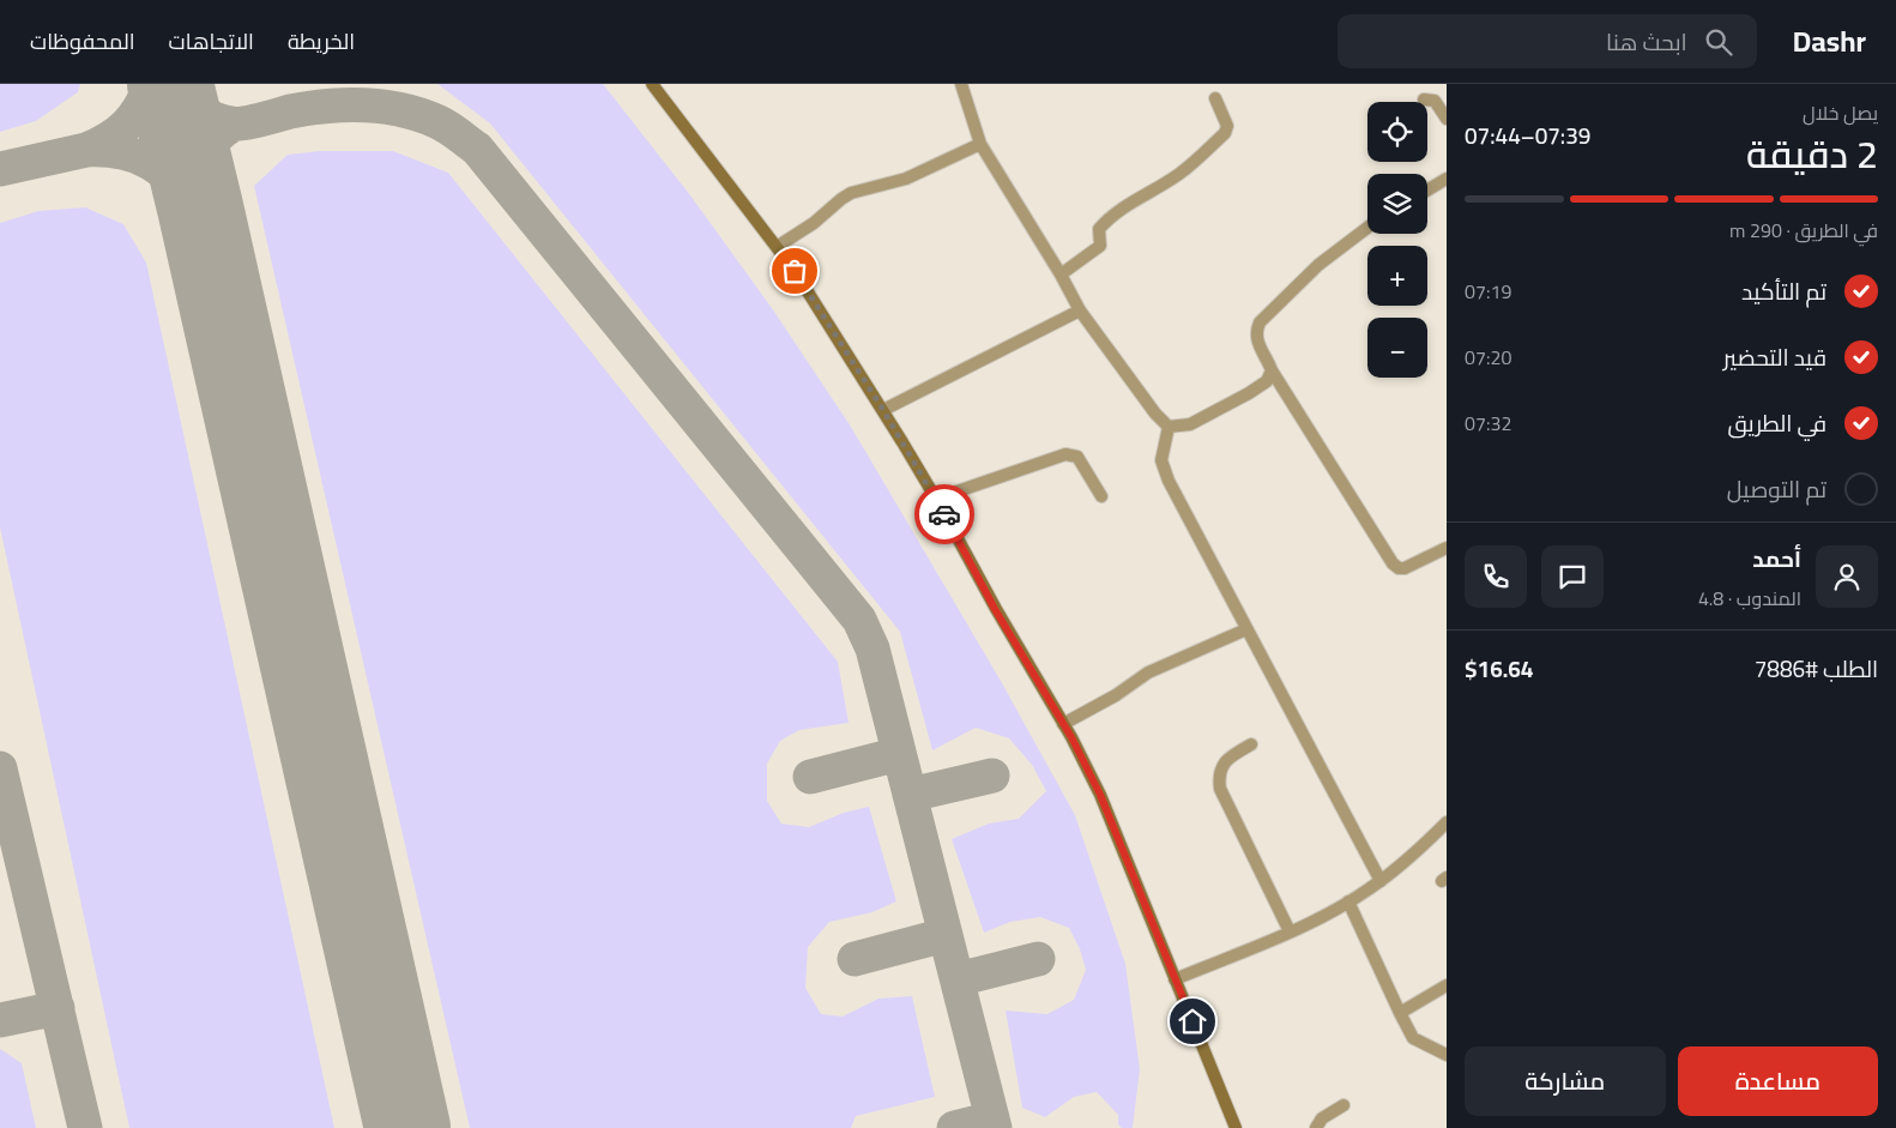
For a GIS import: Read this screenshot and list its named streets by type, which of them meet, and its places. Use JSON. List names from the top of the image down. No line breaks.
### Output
{"page":{"header":"Dashr","search":"ابحث هنا","nav":["الخريطة","الاتجاهات","المحفوظات"],"heading":["2 دقيقة","يصل خلال","07:39–07:44"],"panel":["أحمد","المندوب · 4.8","الطلب #7886","$16.64"],"map_buttons":["+","−"],"bar":"في الطريق · 290 m","list":[["تم التأكيد","07:19"],["قيد التحضير","07:20"],["في الطريق","07:32"],"تم التوصيل"],"buttons":["مساعدة","مشاركة"]}}
